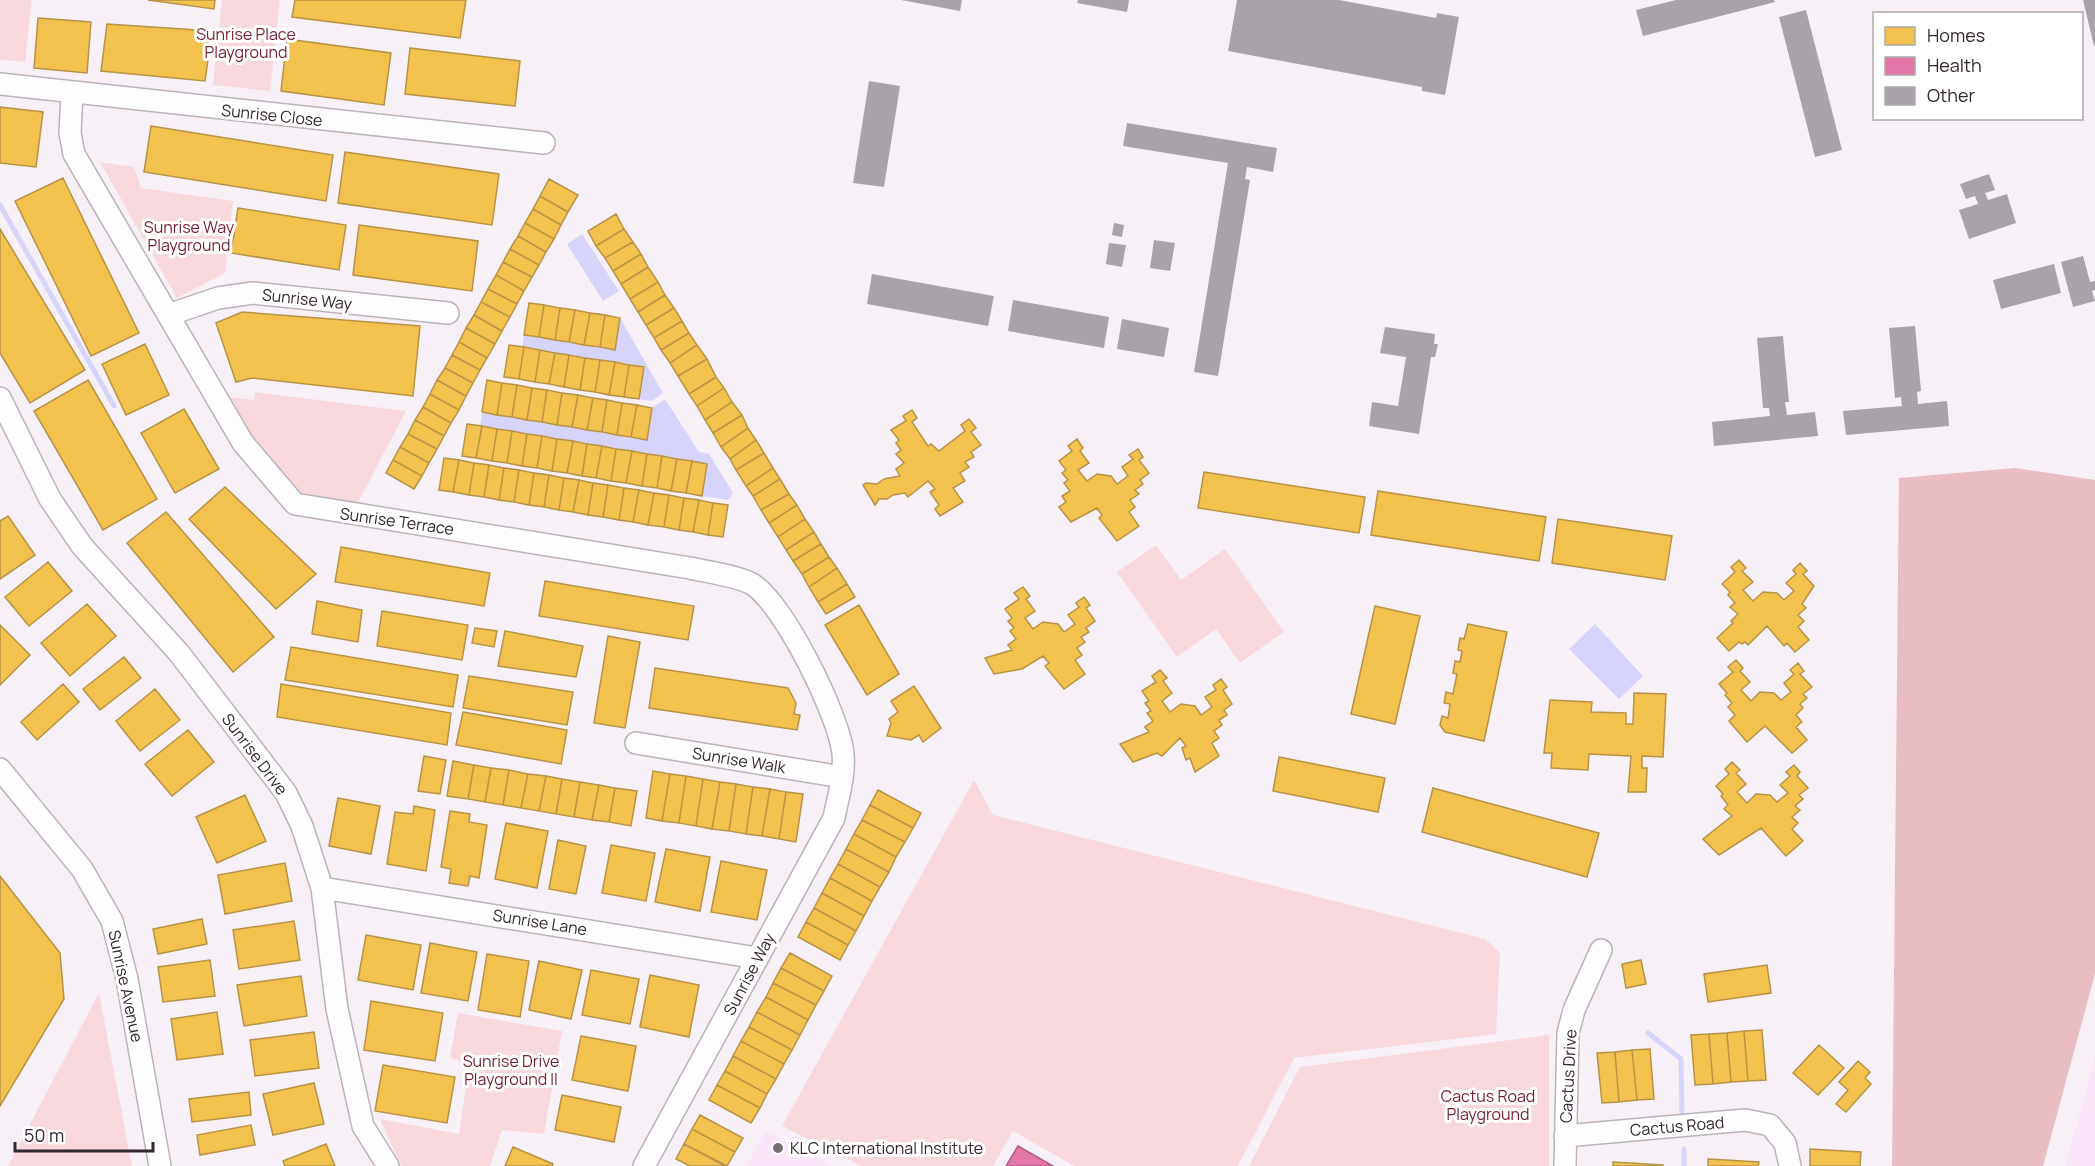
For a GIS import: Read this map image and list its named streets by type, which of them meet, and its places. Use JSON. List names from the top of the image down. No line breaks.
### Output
{"streets":{"street":["Sunrise Close","Sunrise Way","Sunrise Terrace","Sunrise Drive","Sunrise Walk","Sunrise Lane","Sunrise Avenue","Cactus Drive","Cactus Road"]},"crossings":[["Sunrise Close","Sunrise Terrace"],["Sunrise Way","Sunrise Terrace"],["Sunrise Way","Sunrise Walk"],["Sunrise Way","Sunrise Lane"],["Sunrise Terrace","Sunrise Walk"],["Sunrise Drive","Sunrise Lane"],["Cactus Drive","Cactus Road"]],"parks":["Sunrise Place Playground","Sunrise Way Playground","Sunrise Drive Playground II","Cactus Road Playground"],"places":["KLC International Institute"],"legend":["Homes","Health","Other"],"scale_bar":"50 m"}
